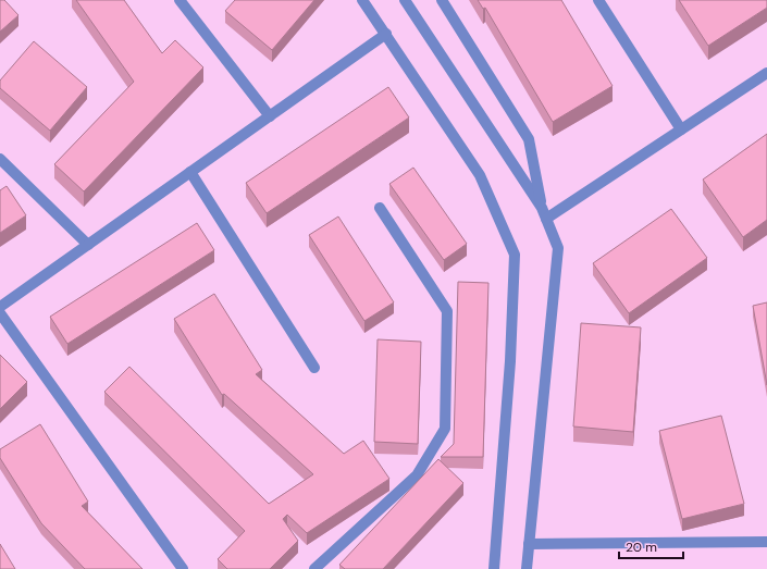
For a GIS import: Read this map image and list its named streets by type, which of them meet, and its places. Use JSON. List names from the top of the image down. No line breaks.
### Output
{"scale_bar":"20 m"}
